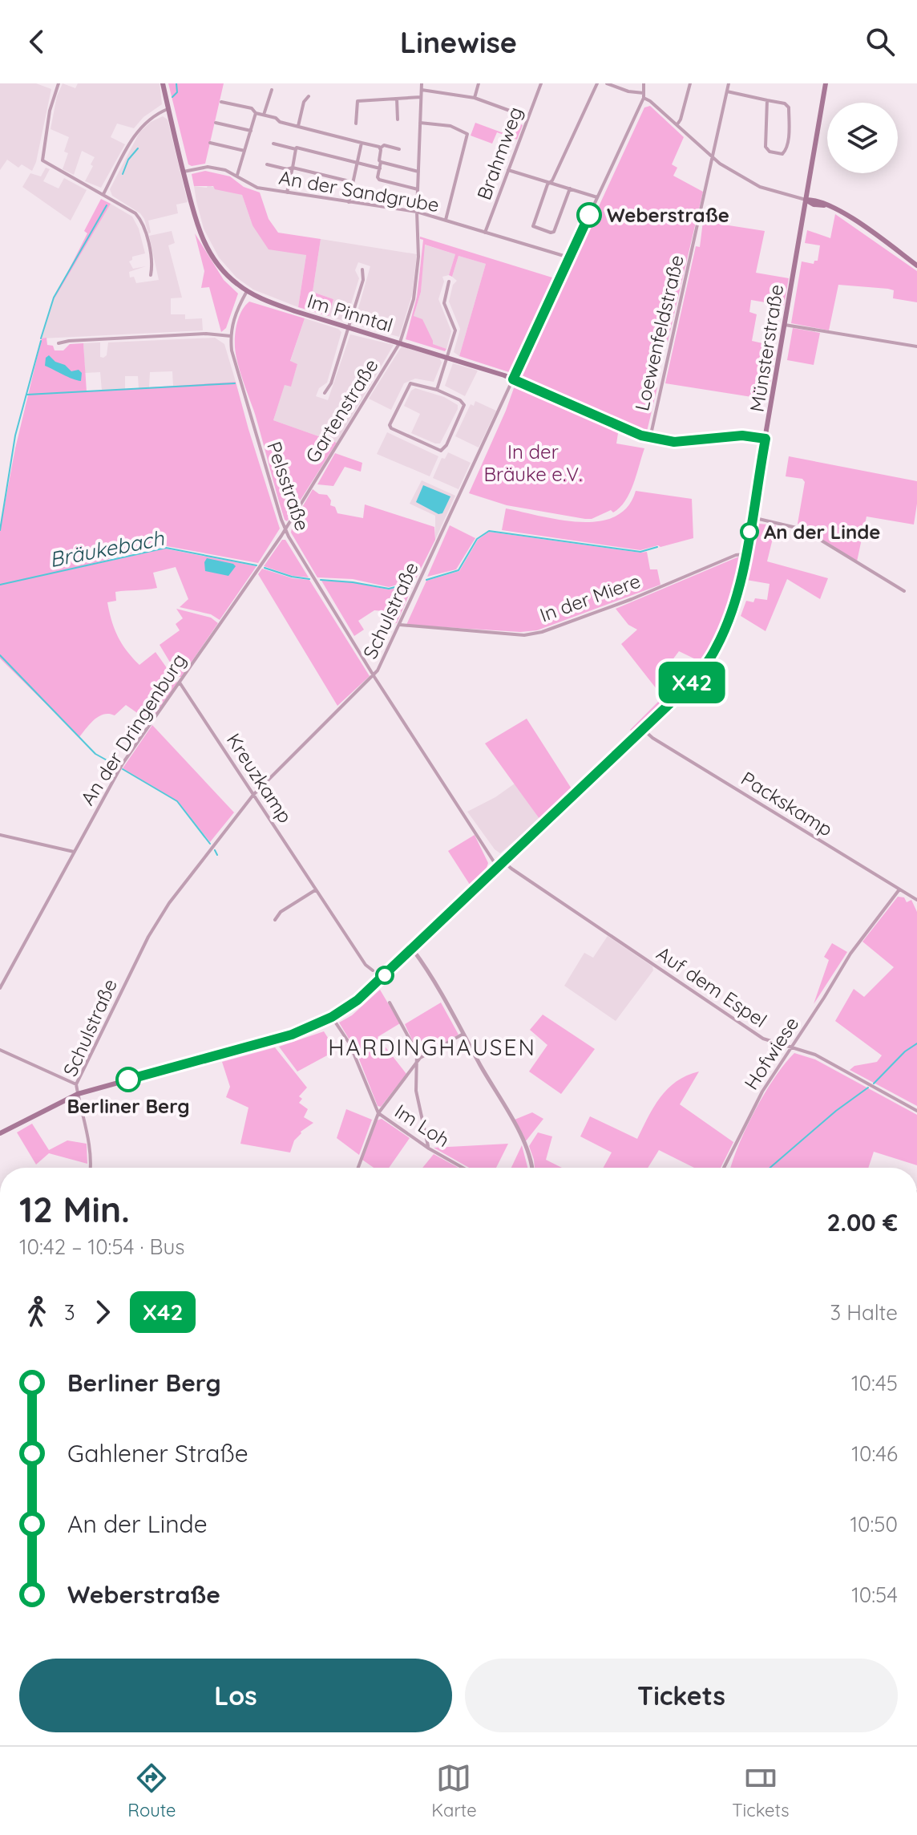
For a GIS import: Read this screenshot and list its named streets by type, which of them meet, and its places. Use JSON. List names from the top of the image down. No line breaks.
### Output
{"streets":{"main road":["Im Pinntal","Münsterstraße"],"street":["Brahmweg","An der Sandgrube","Loewenfeldstraße","Gartenstraße","Pelsstraße","In der Miere","Schulstraße","An der Dringenburg","Kreuzkamp","Packskamp","Auf dem Espel","Hofwiese","Im Loh"]},"crossings":[["Brahmweg","An der Sandgrube"],["An der Sandgrube","Gartenstraße"],["An der Sandgrube","Schulstraße"],["Im Pinntal","Loewenfeldstraße"],["Im Pinntal","Münsterstraße"],["Im Pinntal","Gartenstraße"],["Im Pinntal","Pelsstraße"],["Im Pinntal","Schulstraße"],["Münsterstraße","Pelsstraße"],["Münsterstraße","In der Miere"],["Münsterstraße","Schulstraße"],["Münsterstraße","Packskamp"],["Münsterstraße","Auf dem Espel"],["Münsterstraße","Im Loh"],["Gartenstraße","Pelsstraße"],["Gartenstraße","An der Dringenburg"],["Pelsstraße","Schulstraße"],["Pelsstraße","An der Dringenburg"],["In der Miere","Schulstraße"],["Schulstraße","Kreuzkamp"],["An der Dringenburg","Kreuzkamp"],["Packskamp","Hofwiese"],["Auf dem Espel","Hofwiese"]],"districts":["HARDINGHAUSEN"],"water":["Bräukebach"],"parks":["In der Bräuke e.V."],"places":["Weberstraße","An der Linde","Berliner Berg"],"lines":["bus line X42"],"page":{"header":"Linewise","on_map":"X42","heading":["12 Min.","10:42 – 10:54 · Bus","2.00 €"],"legs":["3","X42","3 Halte"],"list":[{"name":"Berliner Berg","value":"10:45"},{"name":"Gahlener Straße","value":"10:46"},{"name":"An der Linde","value":"10:50"},{"name":"Weberstraße","value":"10:54"}],"buttons":["Los","Tickets"],"tabs":["Route","Karte","Tickets"]}}
